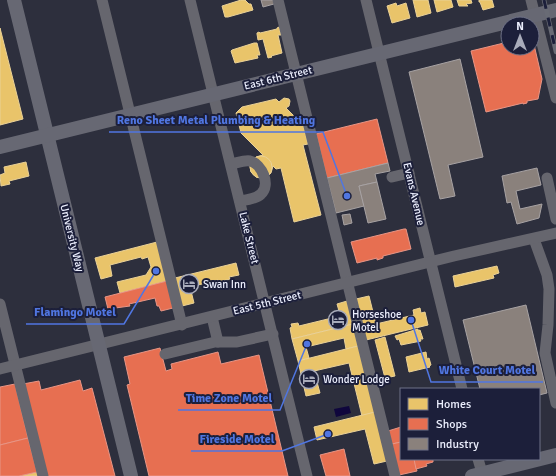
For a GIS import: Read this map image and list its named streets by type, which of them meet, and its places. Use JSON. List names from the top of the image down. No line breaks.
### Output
{"streets":{"main road":["East 6th Street","University Way"],"street":["Evans Avenue","Lake Street","East 5th Street"]},"crossings":[["East 6th Street","Evans Avenue"],["East 6th Street","University Way"],["East 6th Street","Lake Street"],["Evans Avenue","East 5th Street"],["University Way","East 5th Street"],["Lake Street","East 5th Street"]],"places":{"other":["Reno Sheet Metal Plumbing & Heating","Flamingo Motel","White Court Motel","Time Zone Motel","Fireside Motel"],"hotel":["Swan Inn","Horseshoe Motel","Wonder Lodge"]},"legend":["Homes","Shops","Industry"],"north":"top"}
